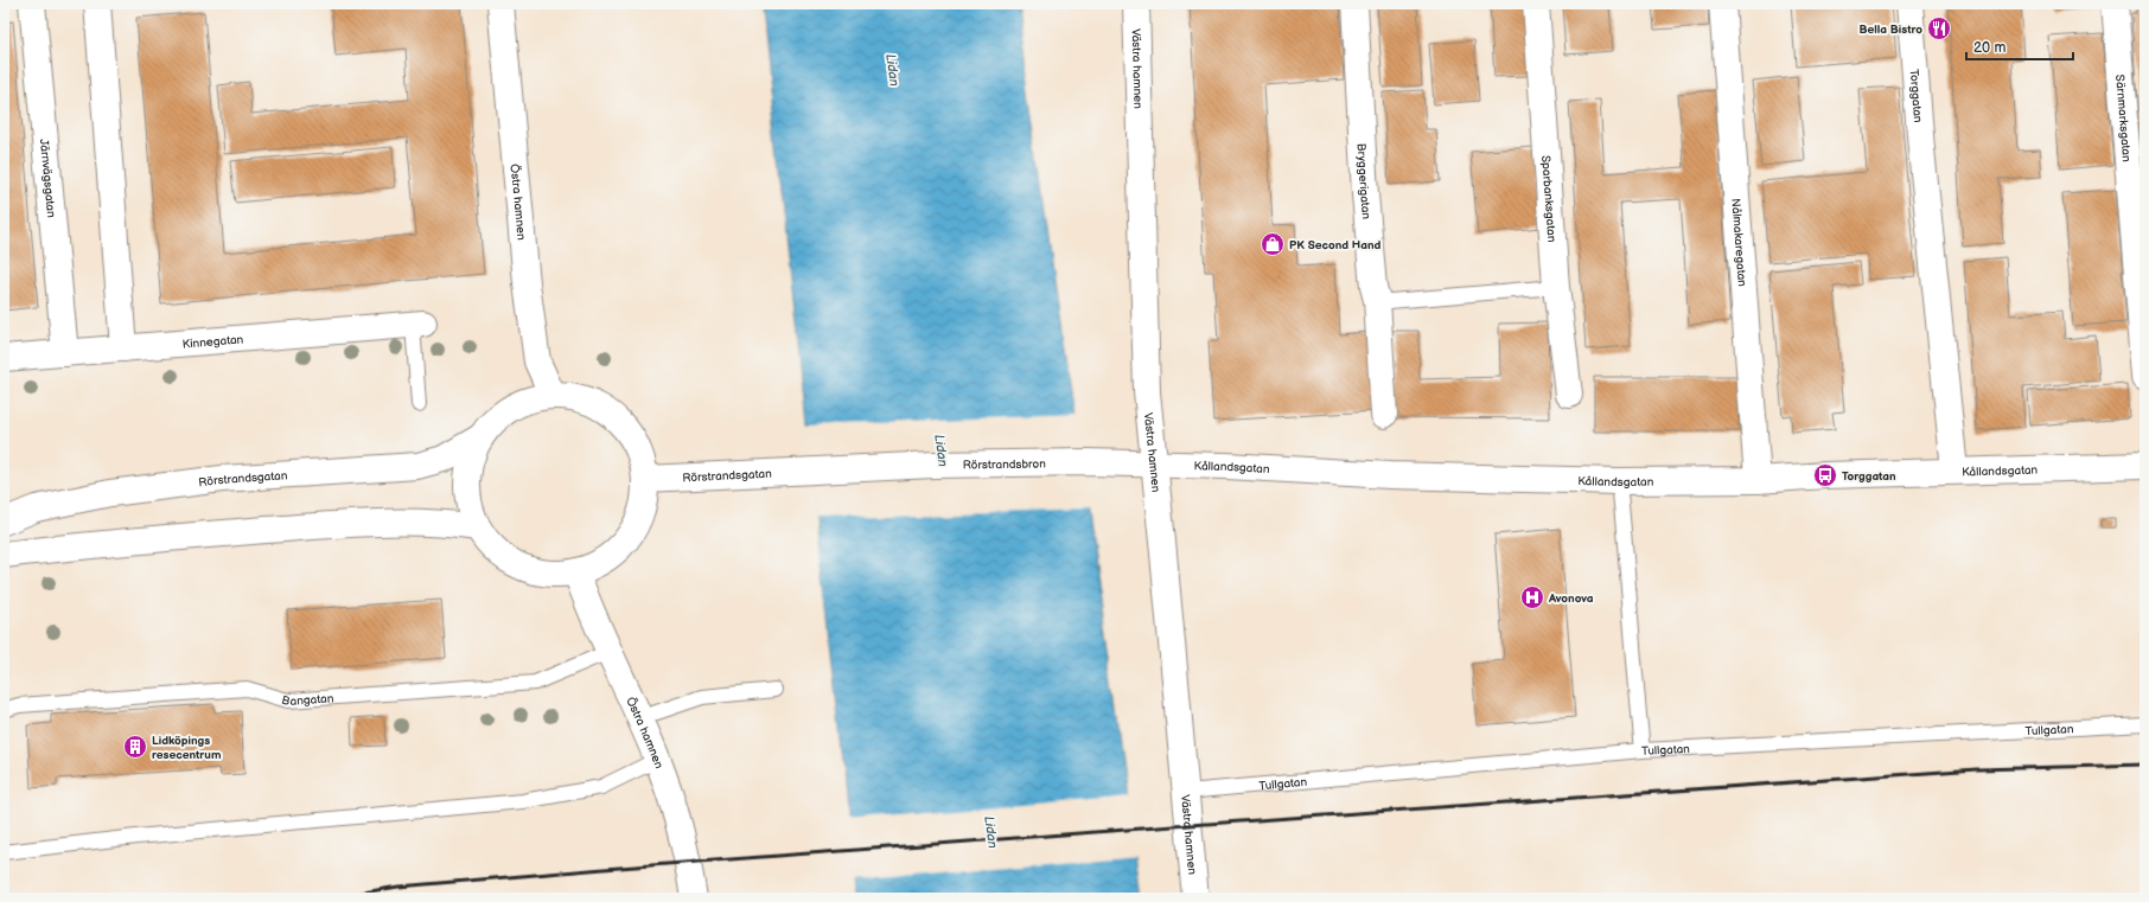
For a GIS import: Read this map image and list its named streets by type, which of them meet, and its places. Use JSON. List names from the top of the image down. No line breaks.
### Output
{"streets":{"street":["Västra hamnen","Torggatan","Särnmarksgatan","Järnvägsgatan","Bryggerigatan","Sparbanksgatan","Östra hamnen","Nålmakaregatan","Kinnegatan","Rörstrandsbron","Kållandsgatan","Rörstrandsgatan"],"lane":["Bangatan","Tullgatan"]},"crossings":[["Västra hamnen","Kållandsgatan"],["Västra hamnen","Tullgatan"],["Torggatan","Kållandsgatan"],["Järnvägsgatan","Kinnegatan"],["Östra hamnen","Bangatan"],["Nålmakaregatan","Kållandsgatan"],["Rörstrandsbron","Kållandsgatan"],["Rörstrandsbron","Rörstrandsgatan"]],"water":["Lidan"],"places":{"restaurant":["Bella Bistro"],"shop":["PK Second Hand"],"bus stop":["Torggatan"],"hospital":["Avonova"],"building":["Lidköpings resecentrum"]},"scale_bar":"20 m"}
